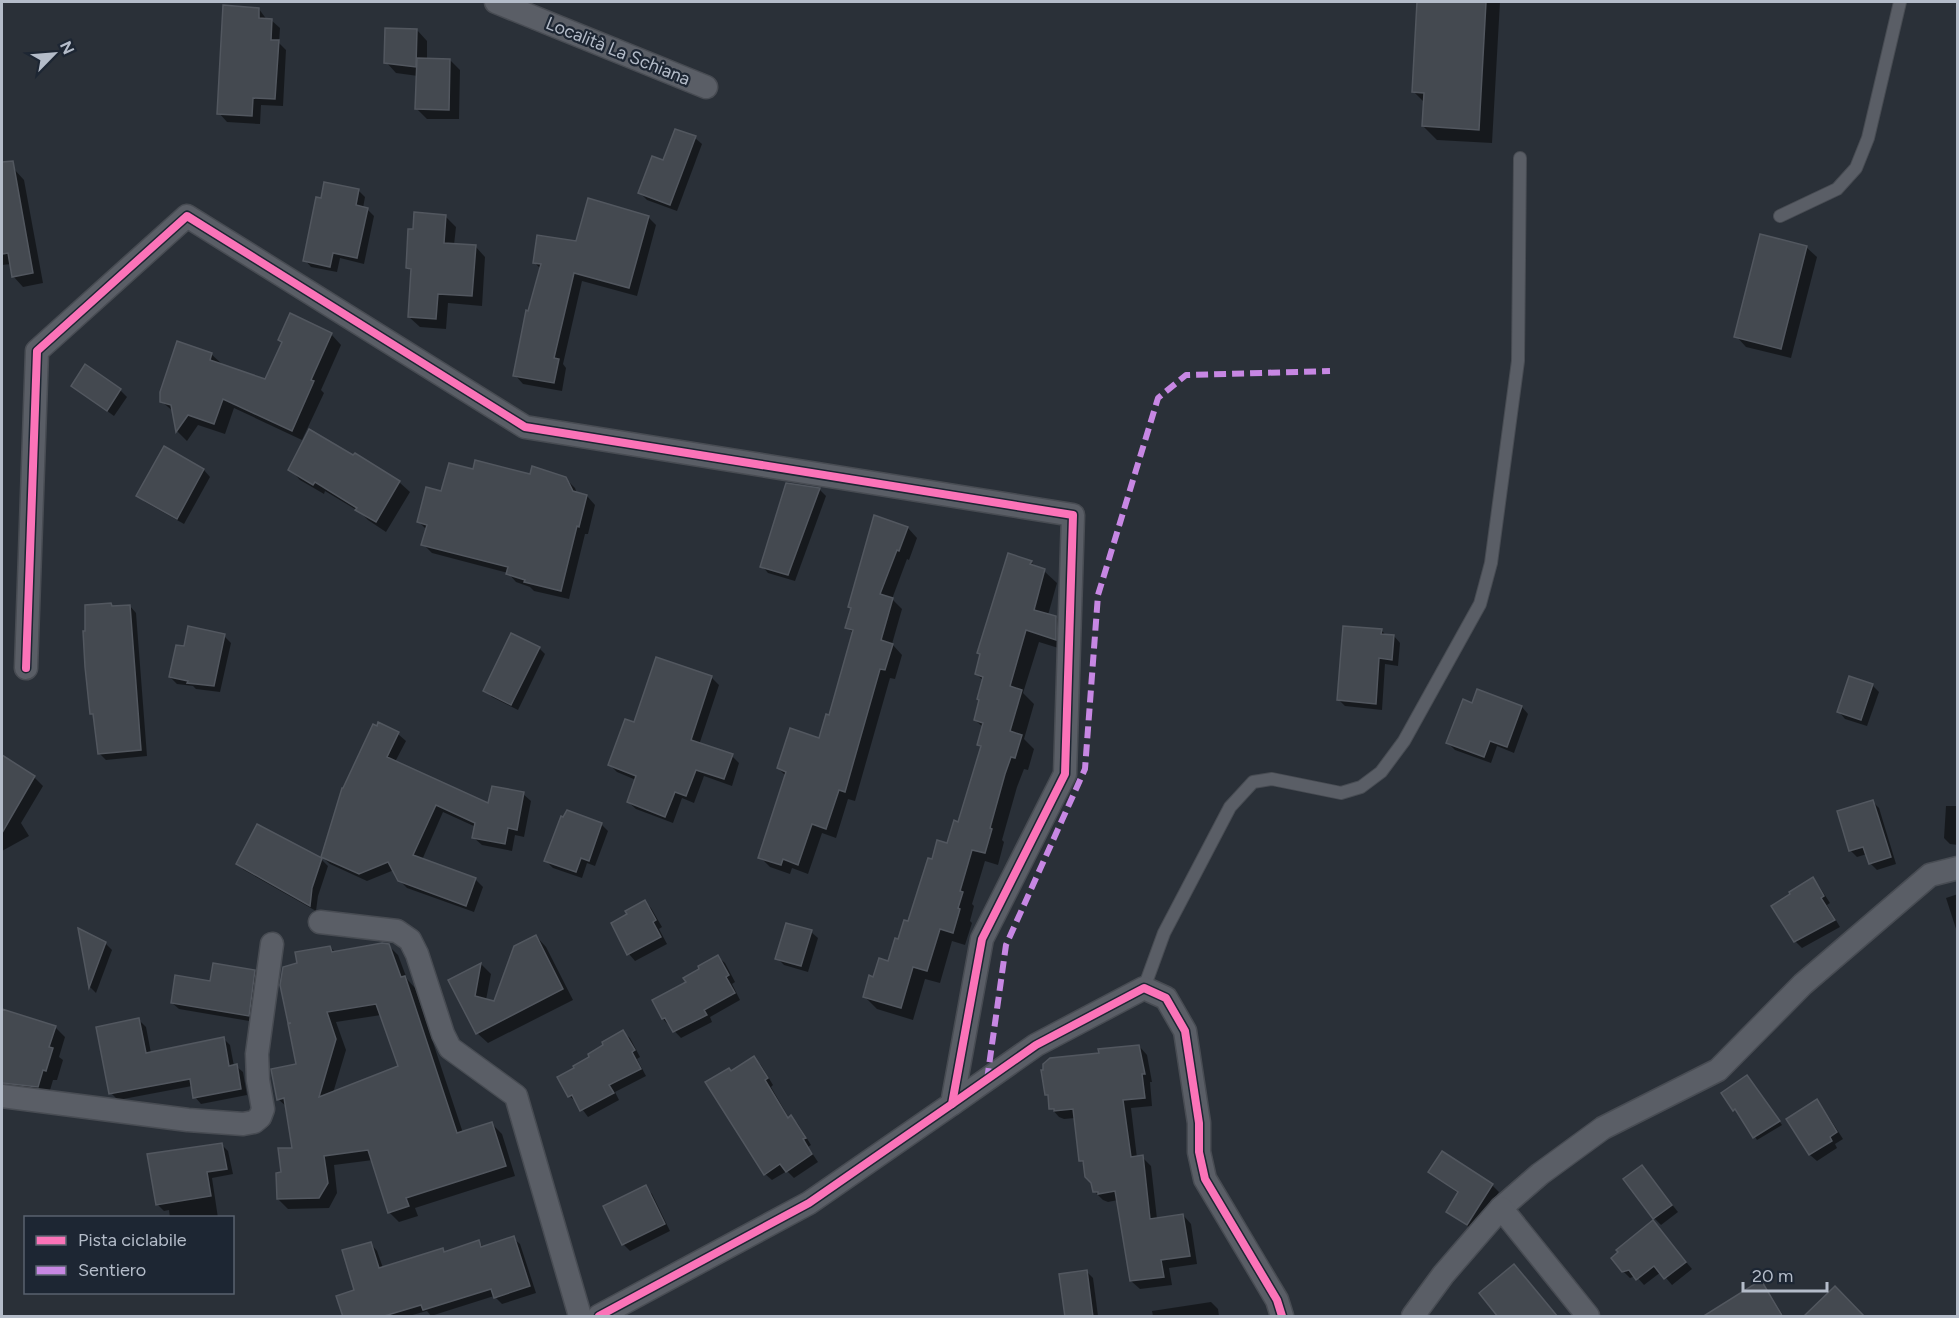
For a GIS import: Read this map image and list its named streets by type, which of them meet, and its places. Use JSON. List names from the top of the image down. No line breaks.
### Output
{"streets":{"street":["Località La Schiana"]},"legend":["Pista ciclabile","Sentiero"],"scale_bar":"20 m","north":"top right"}
